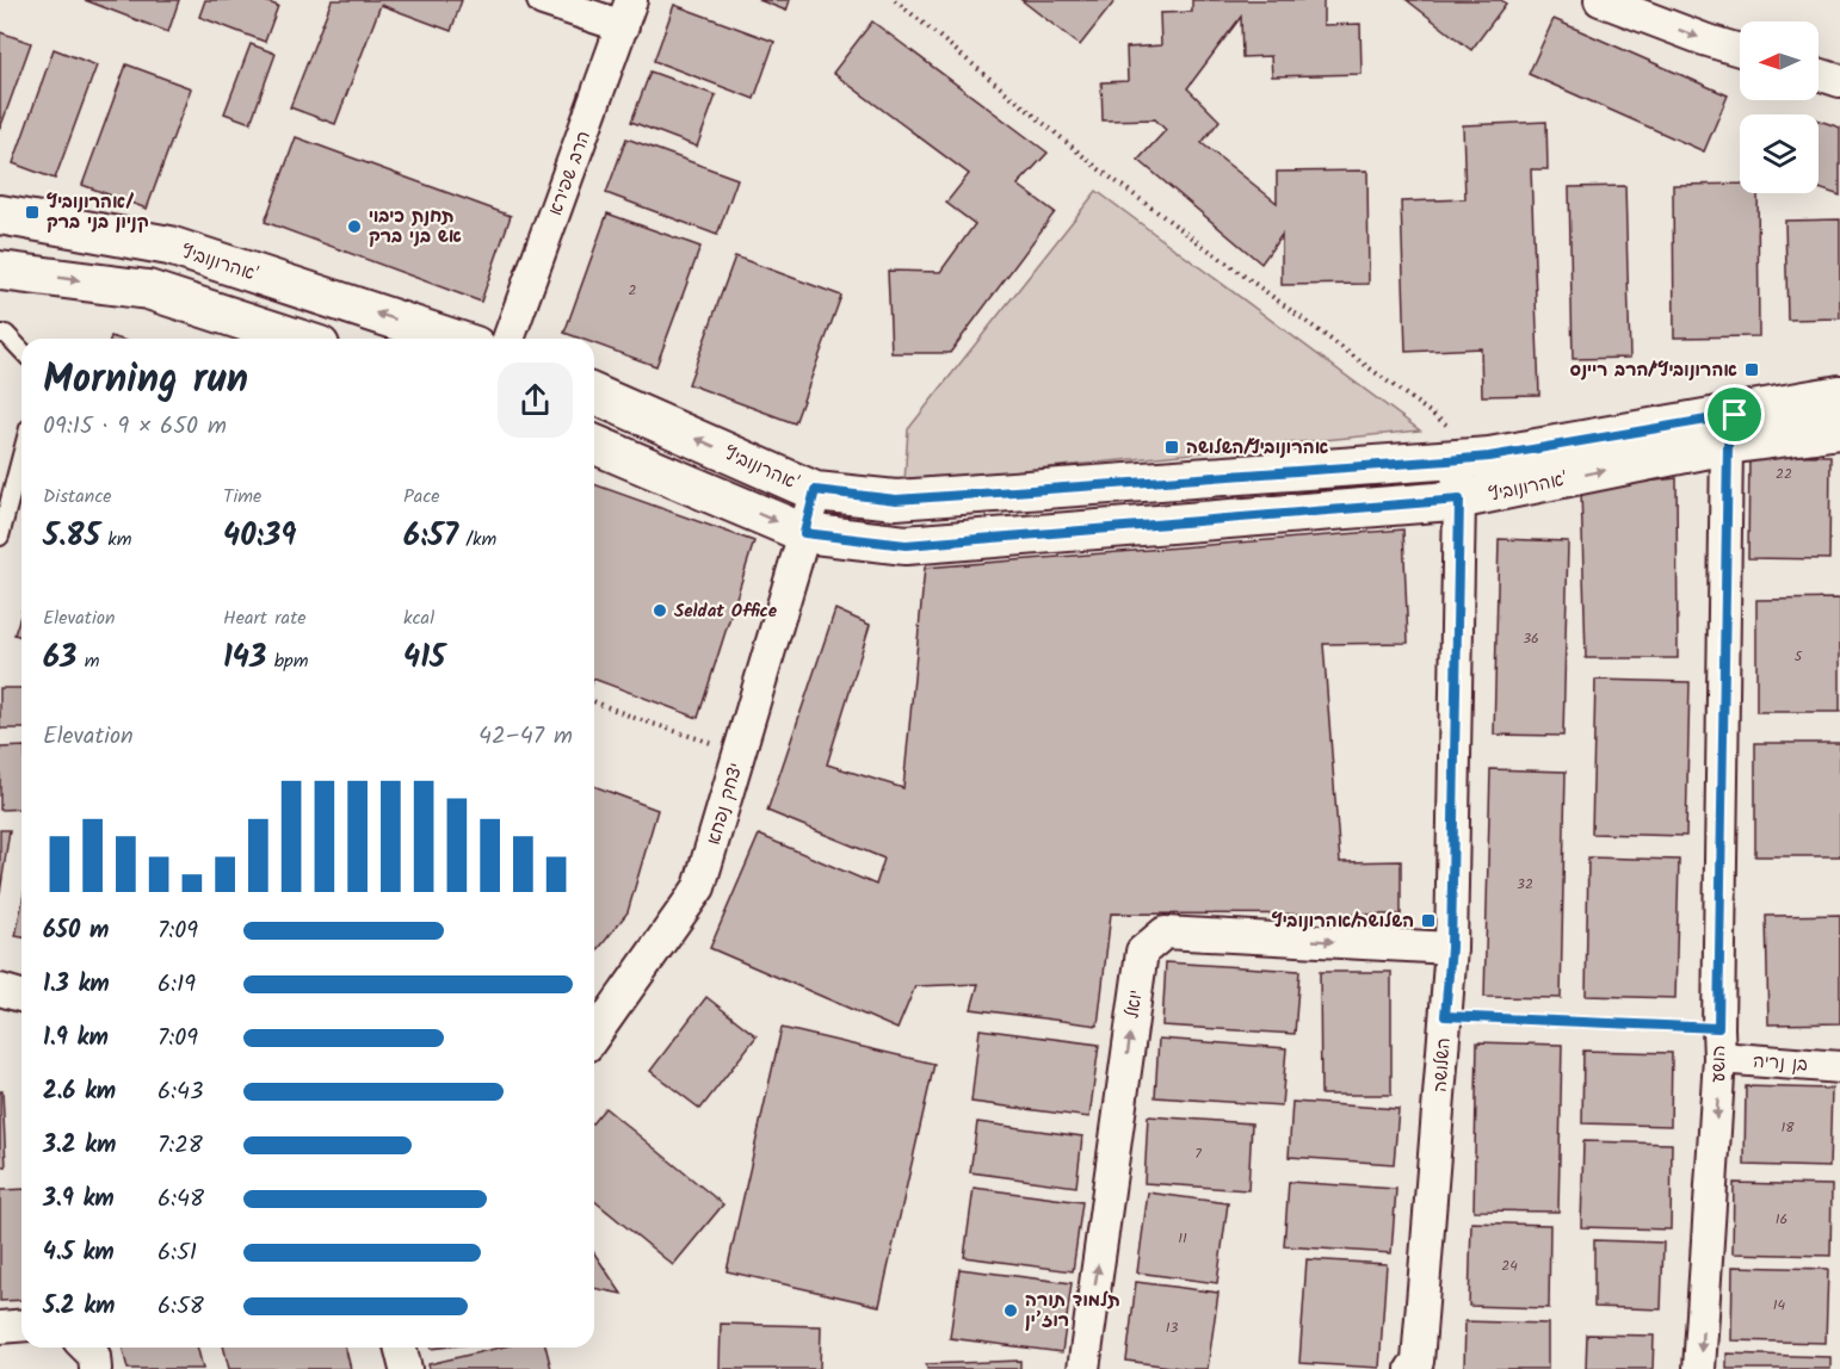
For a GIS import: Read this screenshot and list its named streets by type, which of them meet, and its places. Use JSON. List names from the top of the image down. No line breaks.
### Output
{"streets":{"street":["הרב שפירא","אהרונוביץ'","יצחק נפחא","יואל","בן נריה","הושע","השלושה"]},"crossings":[["אהרונוביץ'","יצחק נפחא"],["אהרונוביץ'","הושע"],["אהרונוביץ'","השלושה"],["יואל","השלושה"],["בן נריה","הושע"]],"places":{"transit":["אהרונוביץ/ קניון בני ברק","אהרונוביץ׳/הרב ריינס","אהרונוביץ/השלושה","השלושה/אהרונוביץ"],"other":["תחנת כיבוי אש בני ברק","Seldat Office","תלמוד תורה רוז’ין"]},"house_numbers":["2","22","36","5","32","18","7","16","11","24","14","13"],"north":"left","page":{"heading":["Morning run","09:15 · 9 × 650 m"],"stats":[["Distance","5.85 km"],["Time","40:39"],["Pace","6:57 /km"],["Elevation","63 m"],["Heart rate","143 bpm"],["kcal","415"]],"chart":["Elevation","42–47 m"],"list":[{"name":"650 m","note":"7:09"},{"name":"1.3 km","note":"6:19"},{"name":"1.9 km","note":"7:09"},{"name":"2.6 km","note":"6:43"},{"name":"3.2 km","note":"7:28"},{"name":"3.9 km","note":"6:48"},{"name":"4.5 km","note":"6:51"},{"name":"5.2 km","note":"6:58"}]}}
